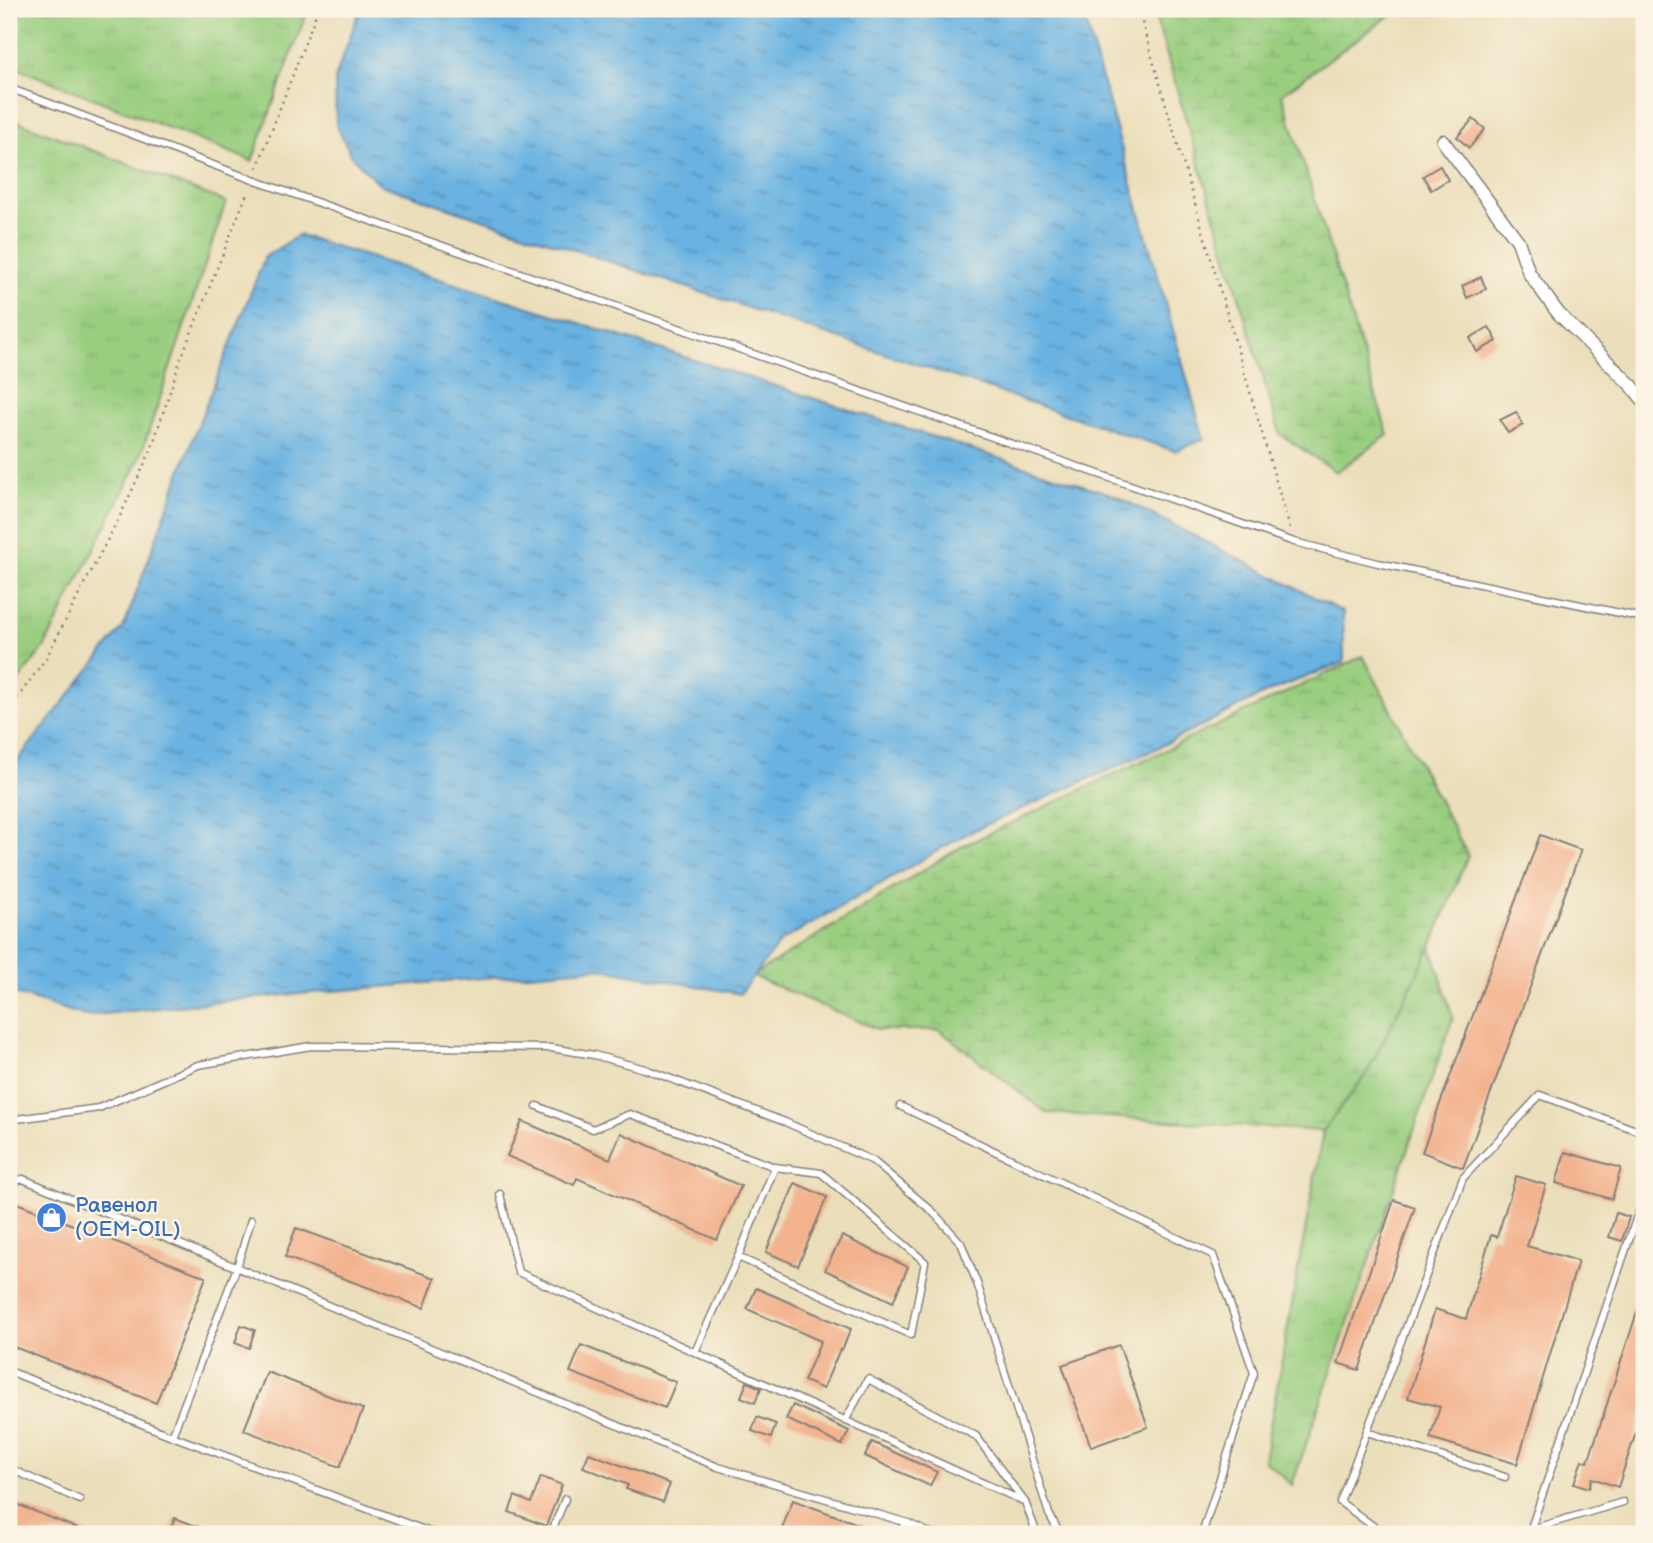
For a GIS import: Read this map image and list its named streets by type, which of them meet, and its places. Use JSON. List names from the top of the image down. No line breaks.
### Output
{"places":{"shop":["Равенол (OEM-OIL)"]}}
